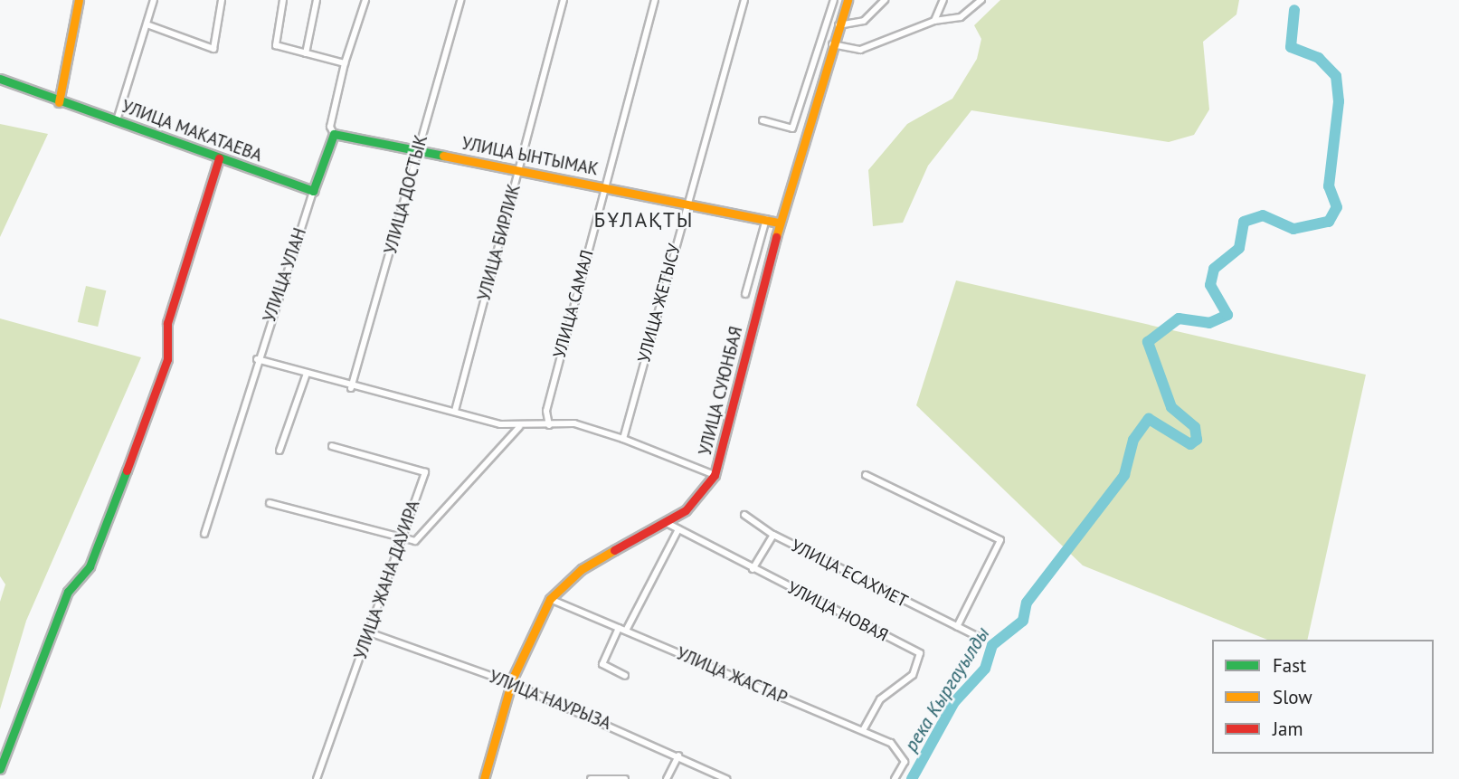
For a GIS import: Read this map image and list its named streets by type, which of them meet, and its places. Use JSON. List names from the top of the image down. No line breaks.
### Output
{"streets":{"street":["УЛИЦА МАКАТАЕВА","УЛИЦА ЫНТЫМАК","УЛИЦА ДОСТЫК","УЛИЦА БИРЛИК","УЛИЦА УЛАН","УЛИЦА ЖЕТЫСУ","УЛИЦА САМАЛ","УЛИЦА СУЮНБАЯ","УЛИЦА ЕСАХМЕТ","УЛИЦА ЖАНА ДАУИРА","УЛИЦА НОВАЯ","УЛИЦА ЖАСТАР","УЛИЦА НАУРЫЗА"]},"crossings":[["УЛИЦА МАКАТАЕВА","УЛИЦА УЛАН"],["УЛИЦА ЫНТЫМАК","УЛИЦА ДОСТЫК"],["УЛИЦА ЫНТЫМАК","УЛИЦА БИРЛИК"],["УЛИЦА ЫНТЫМАК","УЛИЦА ЖЕТЫСУ"],["УЛИЦА ЫНТЫМАК","УЛИЦА САМАЛ"],["УЛИЦА ЫНТЫМАК","УЛИЦА СУЮНБАЯ"],["УЛИЦА СУЮНБАЯ","УЛИЦА НОВАЯ"],["УЛИЦА СУЮНБАЯ","УЛИЦА ЖАСТАР"],["УЛИЦА СУЮНБАЯ","УЛИЦА НАУРЫЗА"],["УЛИЦА ЖАНА ДАУИРА","УЛИЦА НАУРЫЗА"],["УЛИЦА НОВАЯ","УЛИЦА ЖАСТАР"]],"districts":["БҰЛАҚТЫ"],"water":["река Кыргауылды"],"legend":["Fast","Slow","Jam"]}
